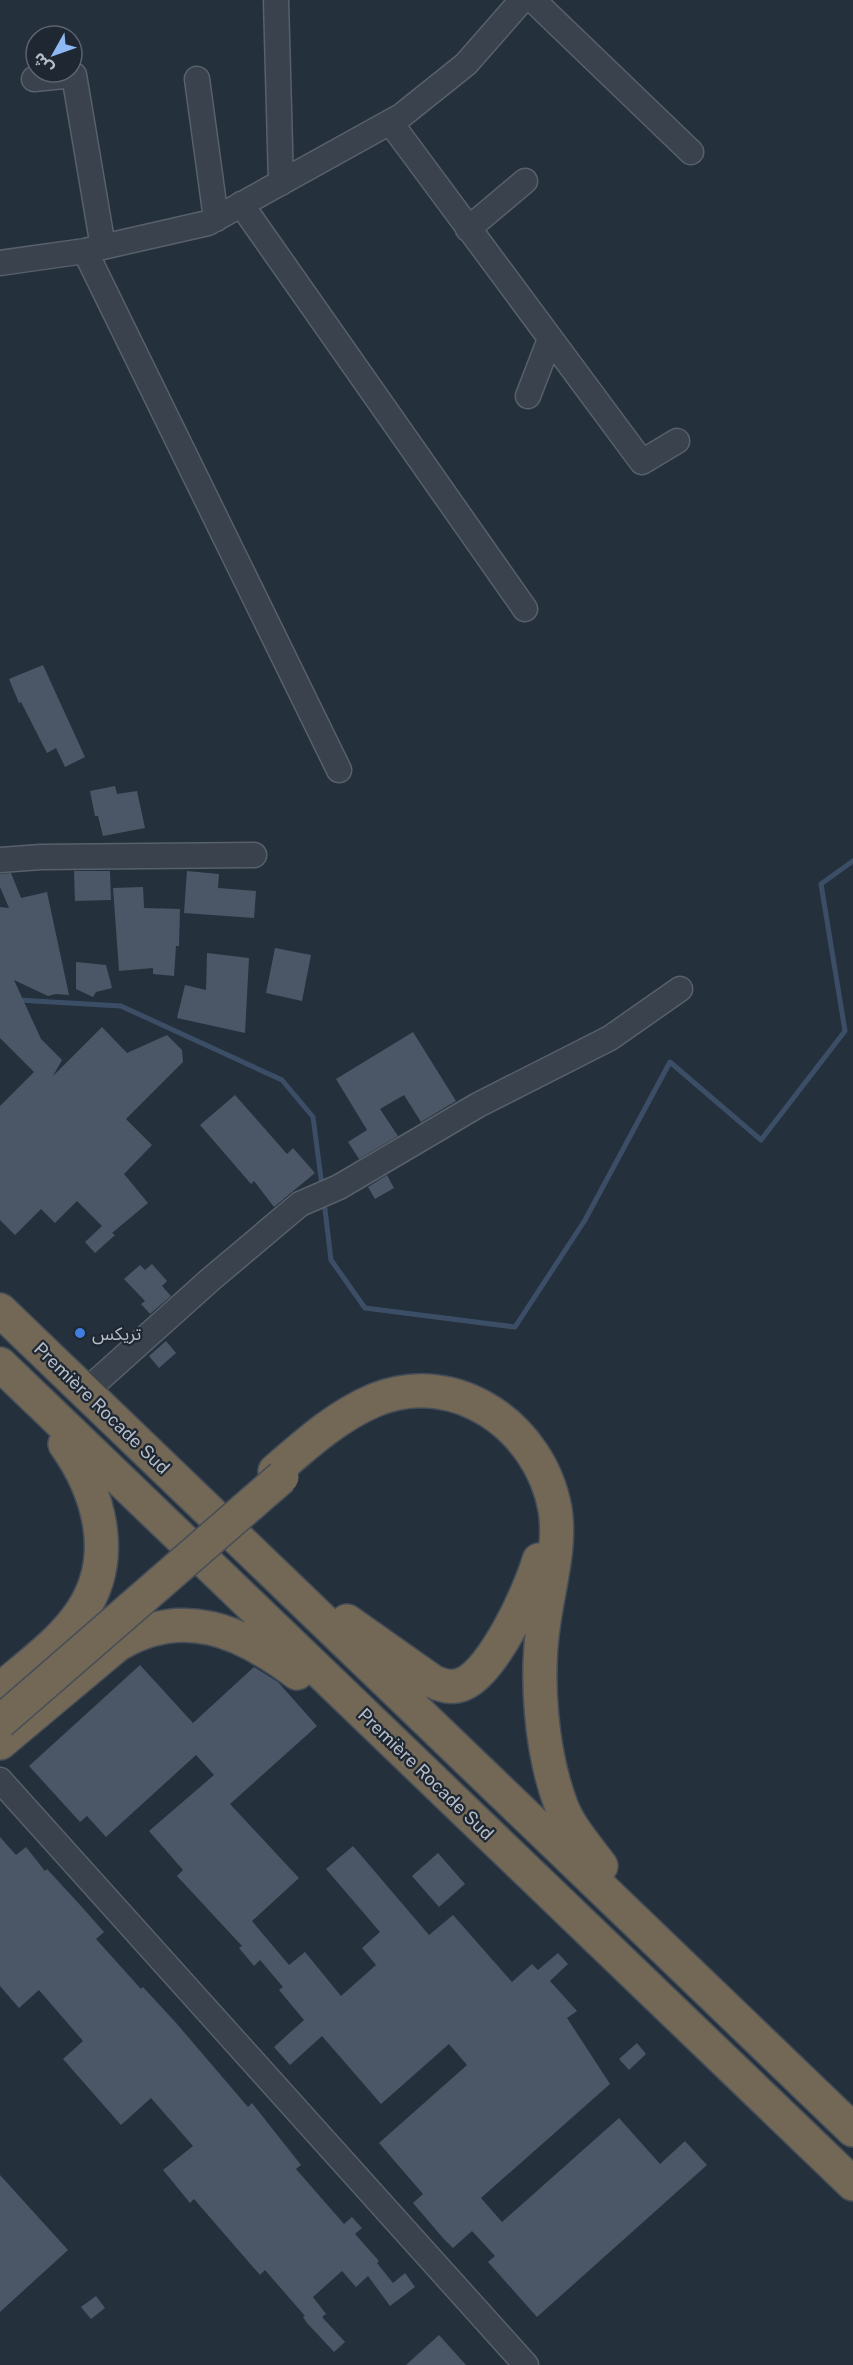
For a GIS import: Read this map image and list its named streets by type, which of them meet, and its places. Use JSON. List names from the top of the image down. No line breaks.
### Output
{"streets":{"highway":["Première Rocade Sud"]},"places":["تريكس"],"north":"bottom left"}
